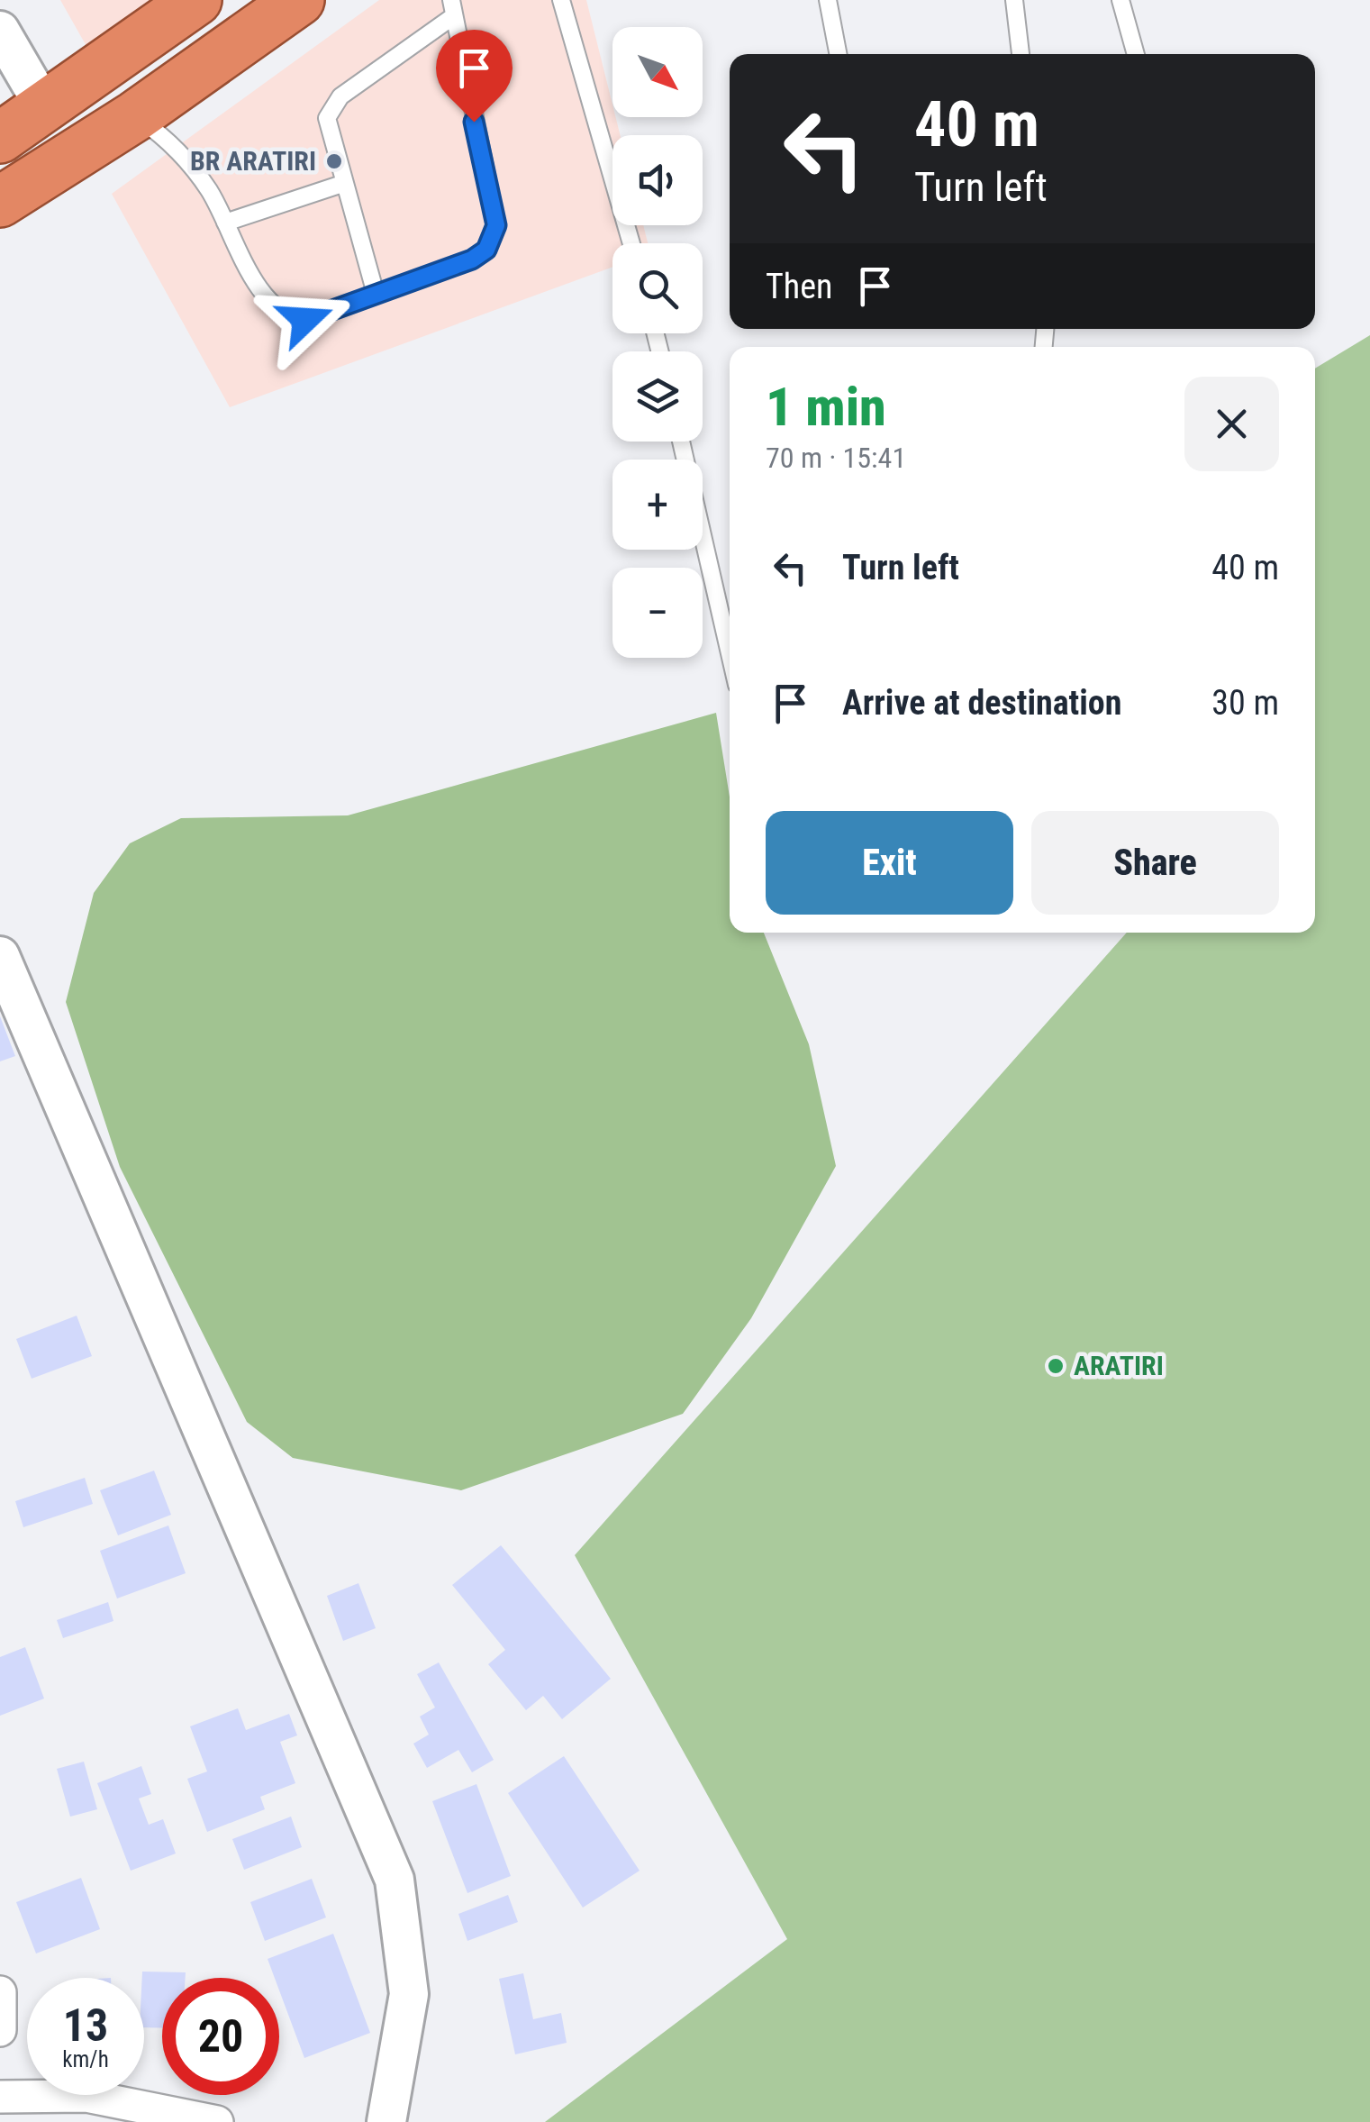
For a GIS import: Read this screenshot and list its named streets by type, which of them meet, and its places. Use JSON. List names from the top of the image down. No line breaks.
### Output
{"places":["BR ARATIRI","ARATIRI"],"north":"bottom right","page":{"map_buttons":["+","−"],"turn":["40 m","Turn left"],"then":"Then","heading":["1 min","70 m · 15:41"],"list":[{"name":"Turn left","value":"40 m"},{"name":"Arrive at destination","value":"30 m"}],"buttons":["Exit","Share"],"speed":"13 km/h","limit":"20"}}
